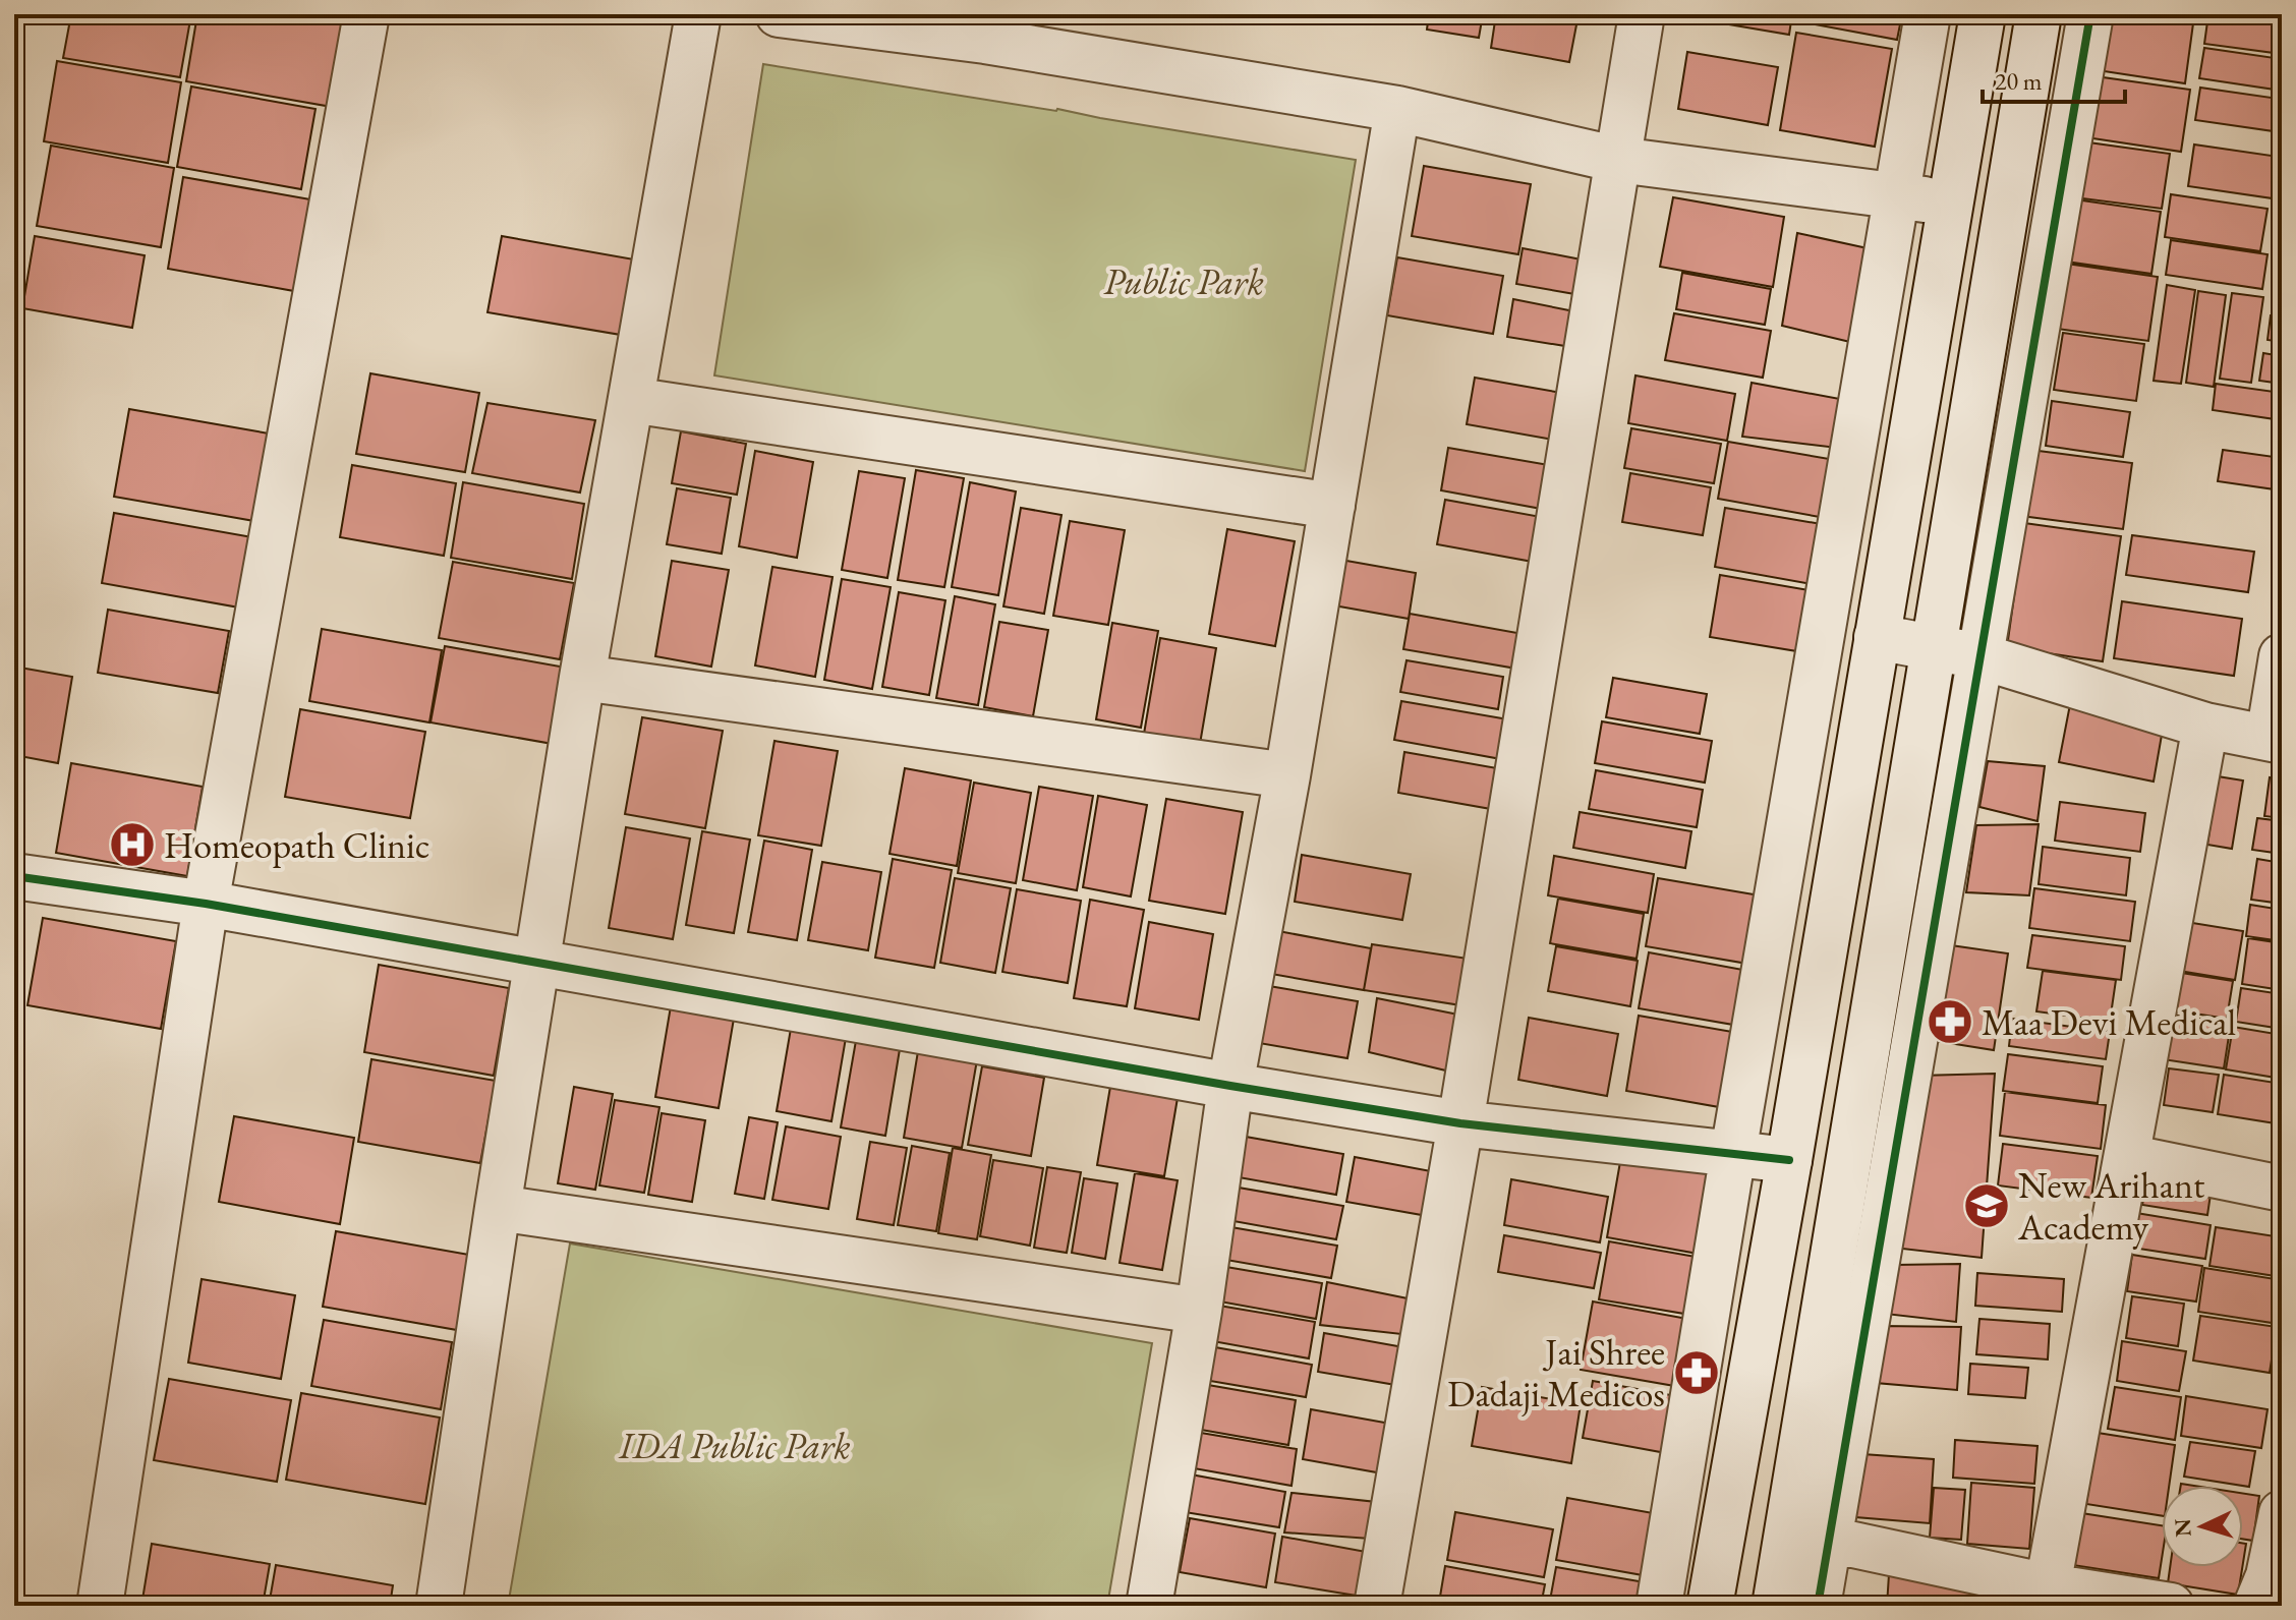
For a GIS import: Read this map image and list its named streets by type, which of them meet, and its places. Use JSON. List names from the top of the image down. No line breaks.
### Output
{"parks":["Public Park","IDA Public Park"],"places":{"hospital":["Homeopath Clinic"],"pharmacy":["Maa Devi Medical","Jai Shree Dadaji Medicos"],"school or university":["New Arihant Academy"]},"scale_bar":"20 m","north":"left"}
